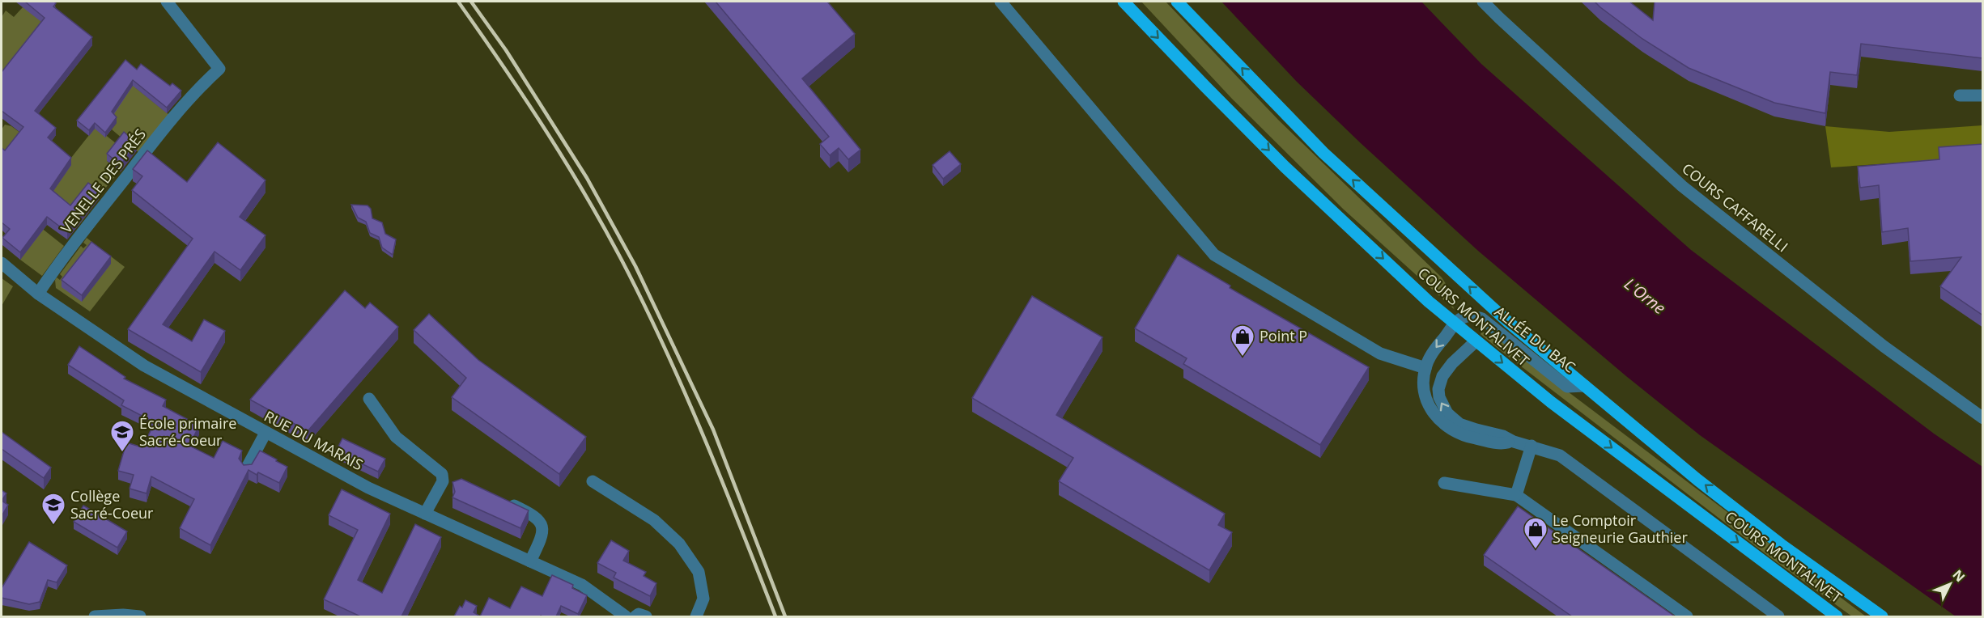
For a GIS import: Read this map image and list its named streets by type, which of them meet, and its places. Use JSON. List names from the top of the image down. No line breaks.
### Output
{"streets":{"main road":["COURS MONTALIVET"],"street":["VENELLE DES PRÉS","COURS CAFFARELLI","ALLÉE DU BAC","RUE DU MARAIS"]},"crossings":[["VENELLE DES PRÉS","RUE DU MARAIS"],["COURS MONTALIVET","ALLÉE DU BAC"]],"water":["L'Orne"],"places":{"shop":["Point P","Le Comptoir Seigneurie Gauthier"],"school or university":["École primaire Sacré-Coeur","Collège Sacré-Coeur"]},"north":"top right"}
